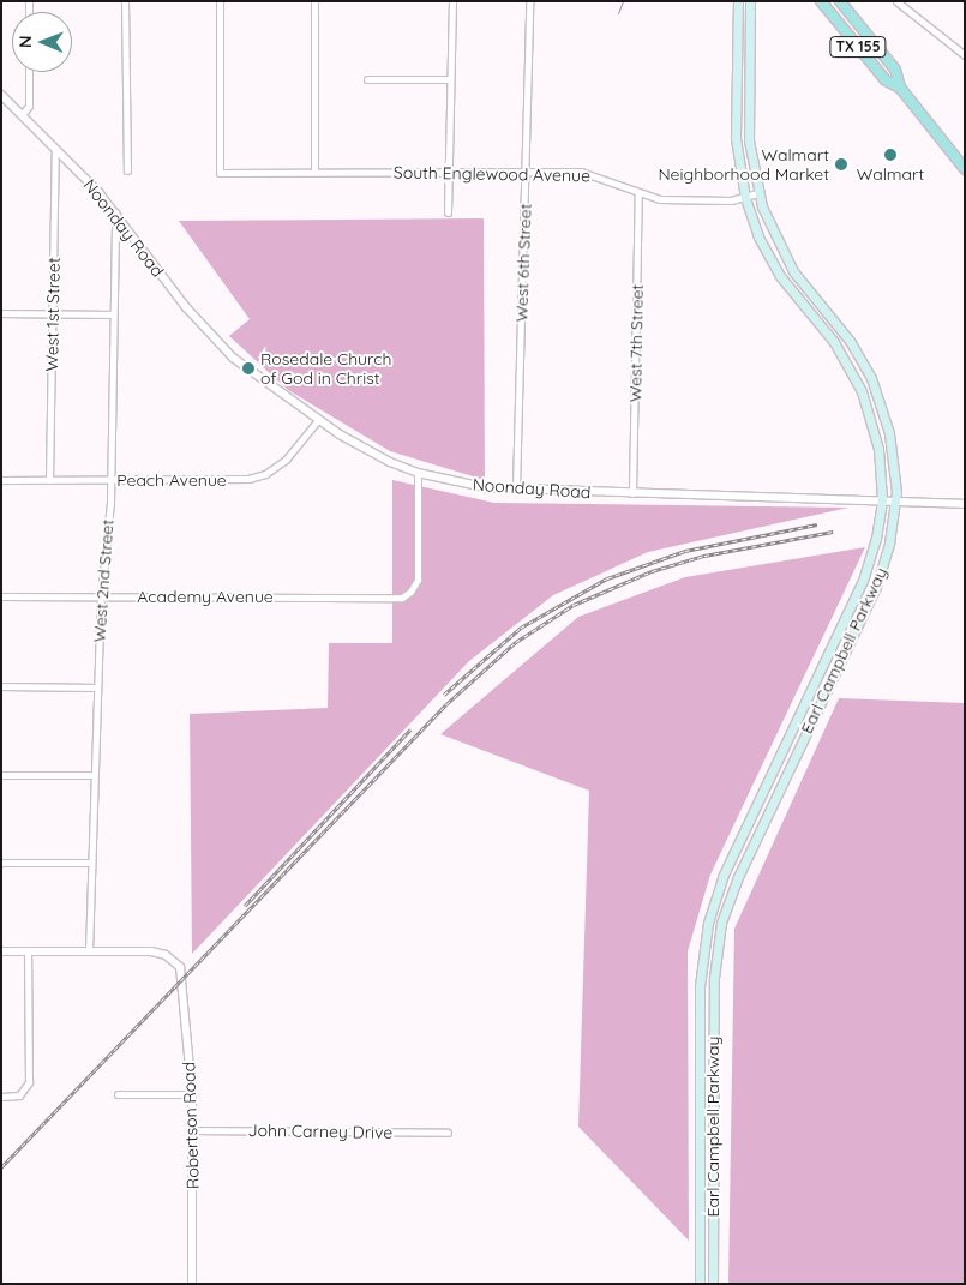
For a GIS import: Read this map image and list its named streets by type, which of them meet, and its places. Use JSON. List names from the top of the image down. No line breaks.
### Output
{"streets":{"main road":["TX 155","Earl Campbell Parkway"],"street":["South Englewood Avenue","Noonday Road","West 6th Street","West 1st Street","West 7th Street","Peach Avenue","West 2nd Street","Academy Avenue","Robertson Road","John Carney Drive"]},"crossings":[["South Englewood Avenue","West 6th Street"],["South Englewood Avenue","West 7th Street"],["South Englewood Avenue","Earl Campbell Parkway"],["Noonday Road","West 6th Street"],["Noonday Road","West 1st Street"],["Noonday Road","West 7th Street"],["Noonday Road","Peach Avenue"],["Noonday Road","West 2nd Street"],["Noonday Road","Academy Avenue"],["Noonday Road","Earl Campbell Parkway"],["West 1st Street","Peach Avenue"],["Peach Avenue","West 2nd Street"],["West 2nd Street","Academy Avenue"],["West 2nd Street","Robertson Road"],["Robertson Road","John Carney Drive"]],"places":["Walmart","Walmart Neighborhood Market","Rosedale Church of God in Christ"],"north":"left"}
